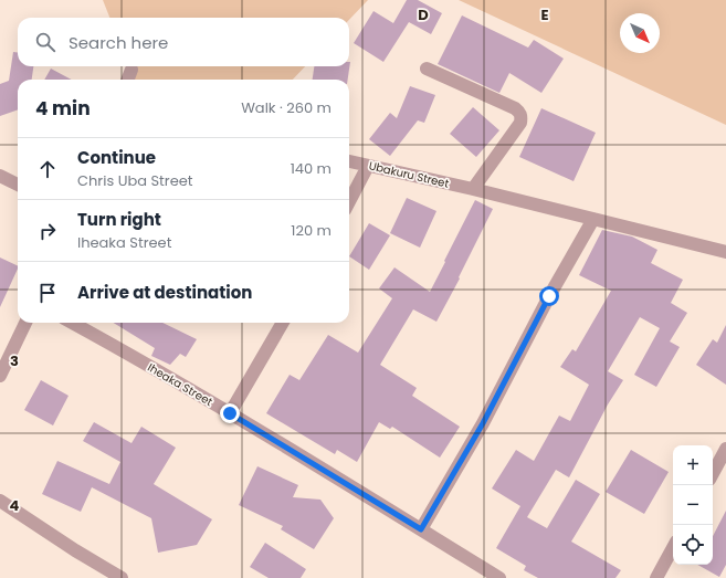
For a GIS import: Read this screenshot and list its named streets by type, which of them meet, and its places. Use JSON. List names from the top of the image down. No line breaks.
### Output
{"streets":{"street":["Ubakuru Street","Iheaka Street"]},"north":"bottom right","page":{"search":"Search here","heading":["4 min","Walk · 260 m"],"list":[["Continue","Chris Uba Street","140 m"],["Turn right","Iheaka Street","120 m"],"Arrive at destination"],"map_buttons":["+","−"]},"grid":{"columns":["D","E"],"rows":["3","4"]}}
